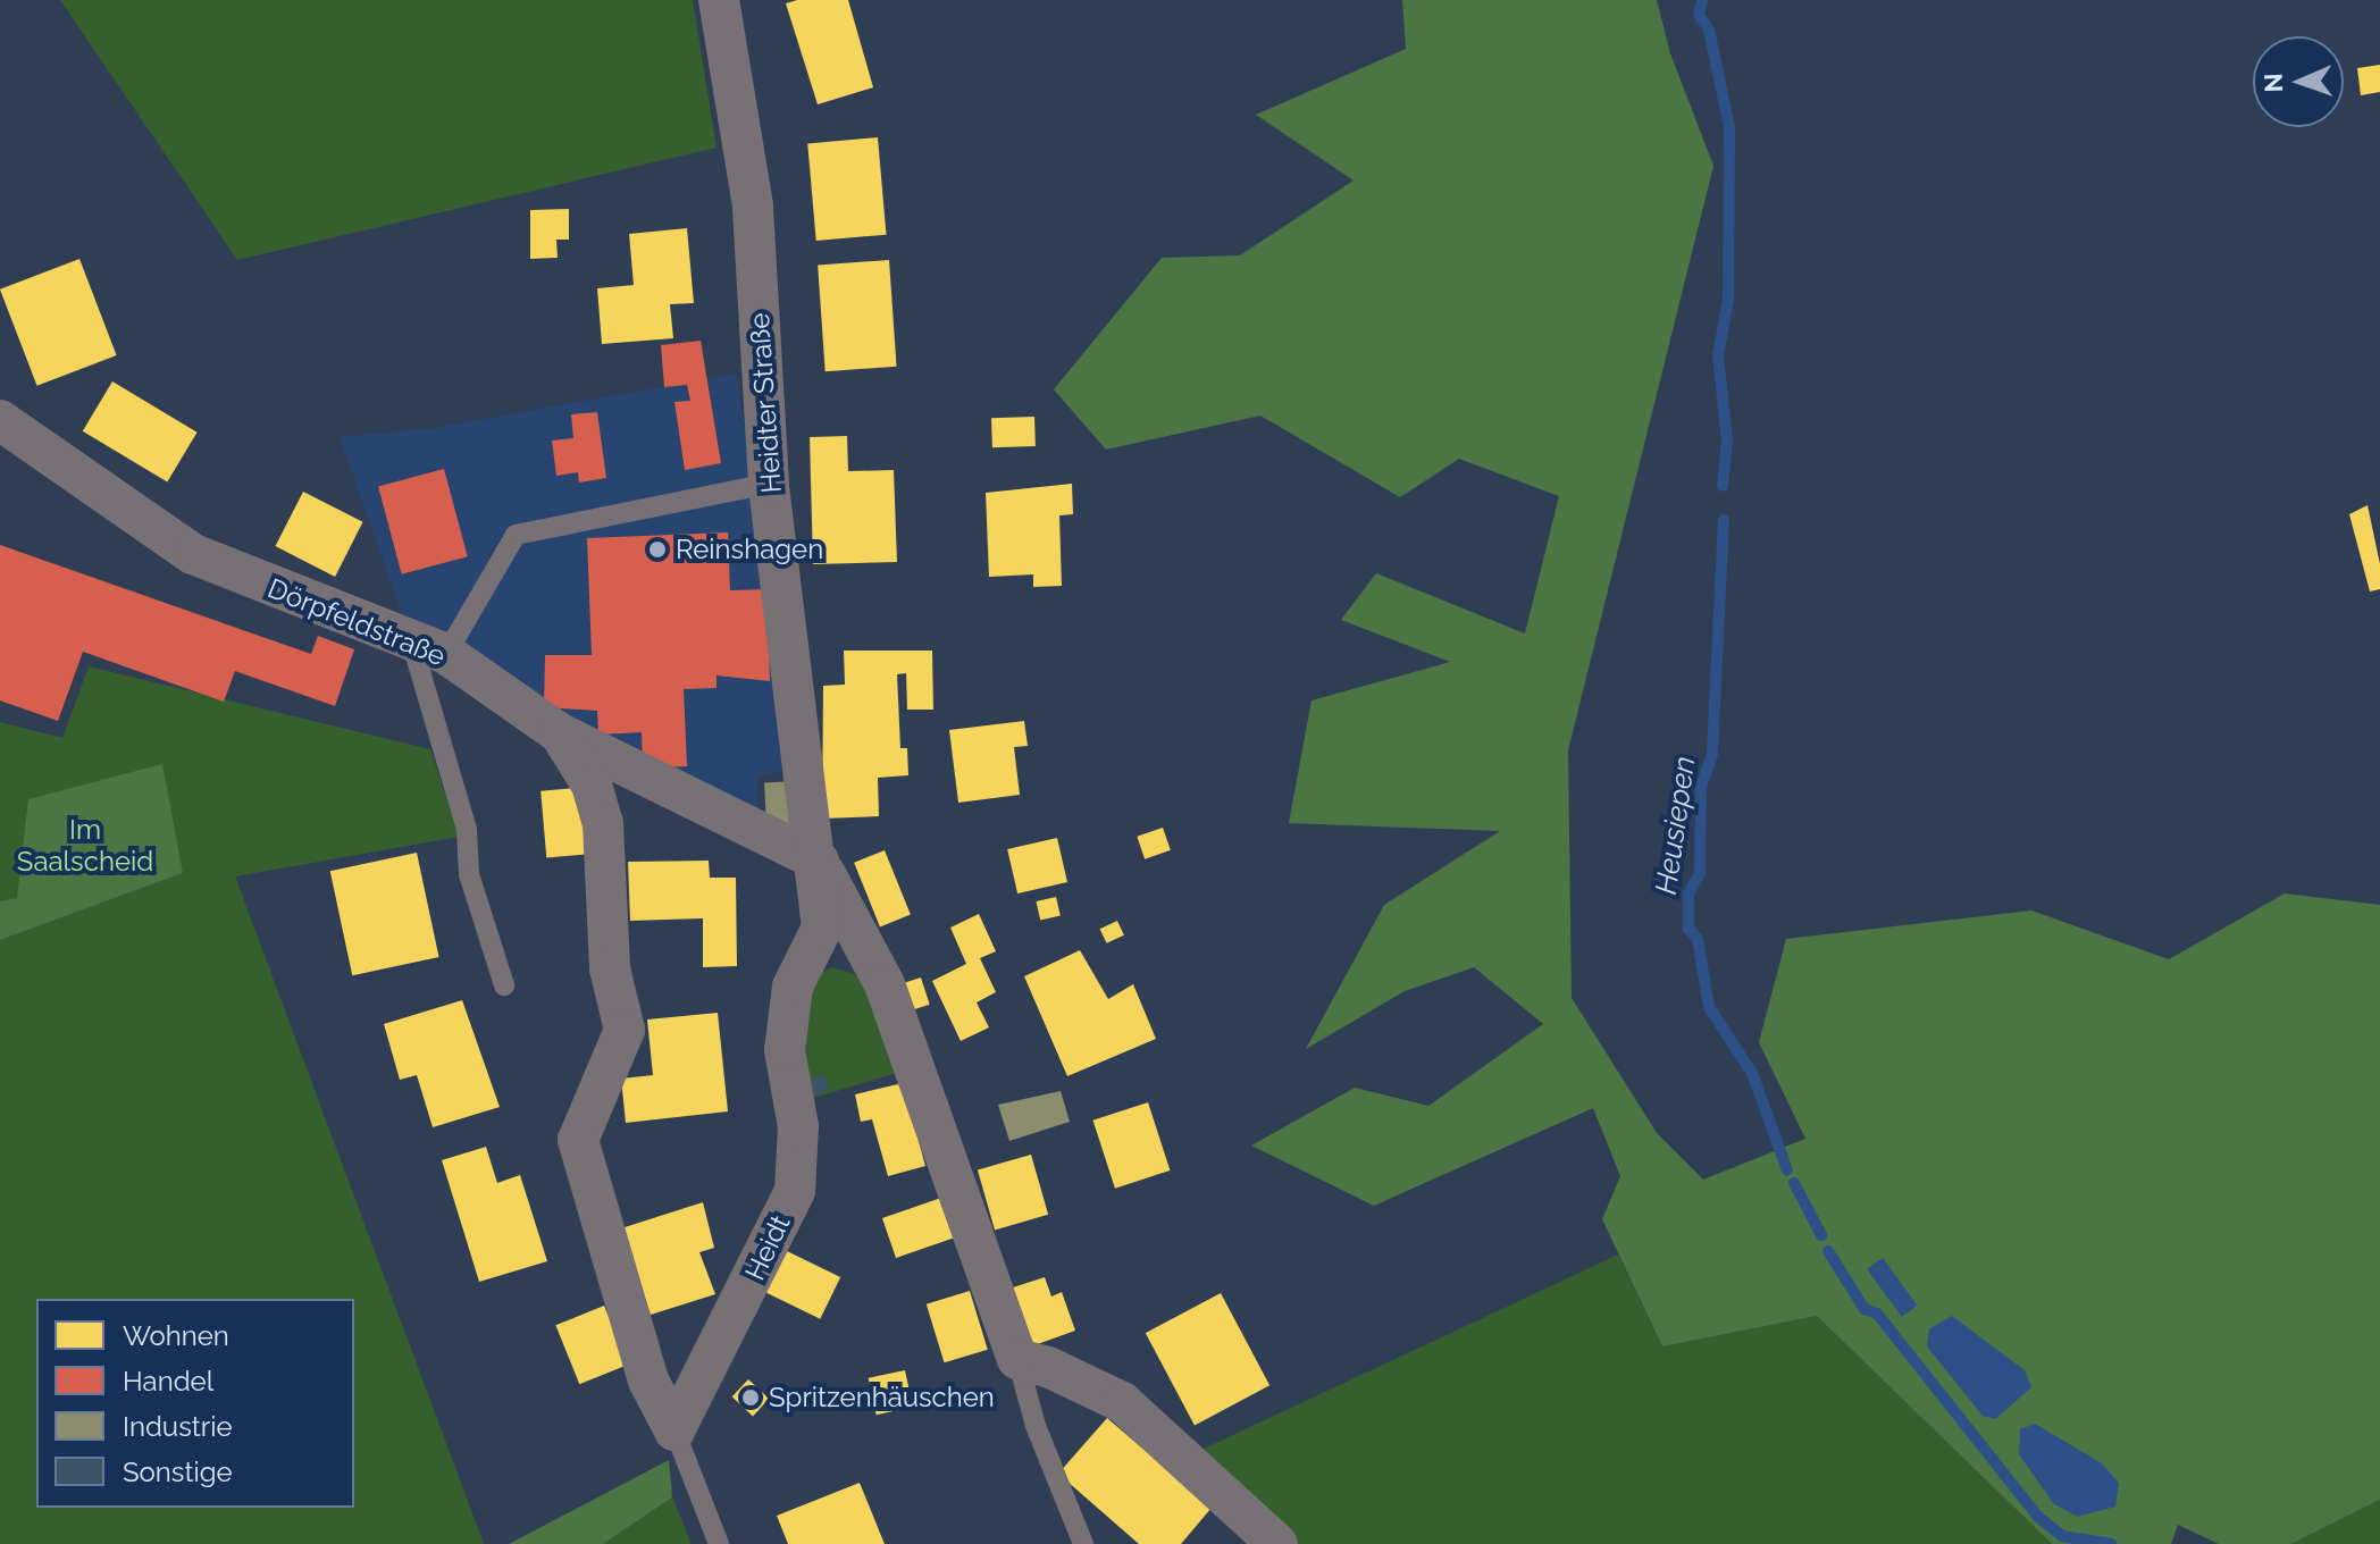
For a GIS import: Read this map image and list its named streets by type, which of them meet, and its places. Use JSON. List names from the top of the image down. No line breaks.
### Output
{"streets":{"street":["Heidter Straße","Dörpfeldstraße","Heidt"]},"crossings":[["Heidter Straße","Dörpfeldstraße"],["Heidter Straße","Heidt"],["Dörpfeldstraße","Heidt"]],"water":["Heusiepen"],"parks":["Im Saalscheid"],"places":["Reinshagen","Spritzenhäuschen"],"legend":["Wohnen","Handel","Industrie","Sonstige"],"north":"left"}
